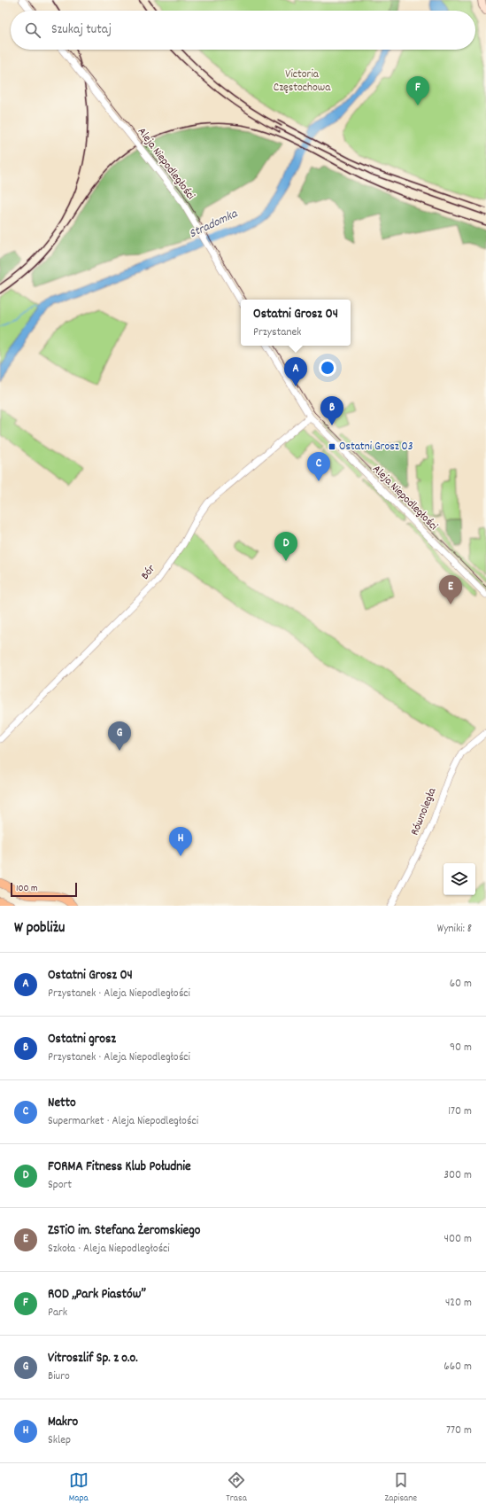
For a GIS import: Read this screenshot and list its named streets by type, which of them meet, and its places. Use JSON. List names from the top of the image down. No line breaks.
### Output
{"streets":{"street":["Aleja Niepodległości","Bór","Równoległa"]},"crossings":[["Aleja Niepodległości","Bór"]],"water":["Stradomka"],"parks":["Victoria Częstochowa"],"places":{"transit":["Ostatni Grosz 03"]},"scale_bar":"100 m","page":{"search":"Szukaj tutaj","pins":["F","A","B","C","D","E","G","H"],"popup":["Ostatni Grosz 04","Przystanek"],"scale":"100 m","heading":["W pobliżu","Wyniki: 8"],"list":[{"mark":"A","name":"Ostatni Grosz 04","note":"Przystanek · Aleja Niepodległości","value":"60 m"},{"mark":"B","name":"Ostatni grosz","note":"Przystanek · Aleja Niepodległości","value":"90 m"},{"mark":"C","name":"Netto","note":"Supermarket · Aleja Niepodległości","value":"170 m"},{"mark":"D","name":"FORMA Fitness Klub Południe","note":"Sport","value":"300 m"},{"mark":"E","name":"ZSTiO im. Stefana Żeromskiego","note":"Szkoła · Aleja Niepodległości","value":"400 m"},{"mark":"F","name":"ROD „Park Piastów”","note":"Park","value":"420 m"},{"mark":"G","name":"Vitroszlif Sp. z o.o.","note":"Biuro","value":"660 m"},{"mark":"H","name":"Makro","note":"Sklep","value":"770 m"}],"nav":["Mapa","Trasa","Zapisane"]}}
